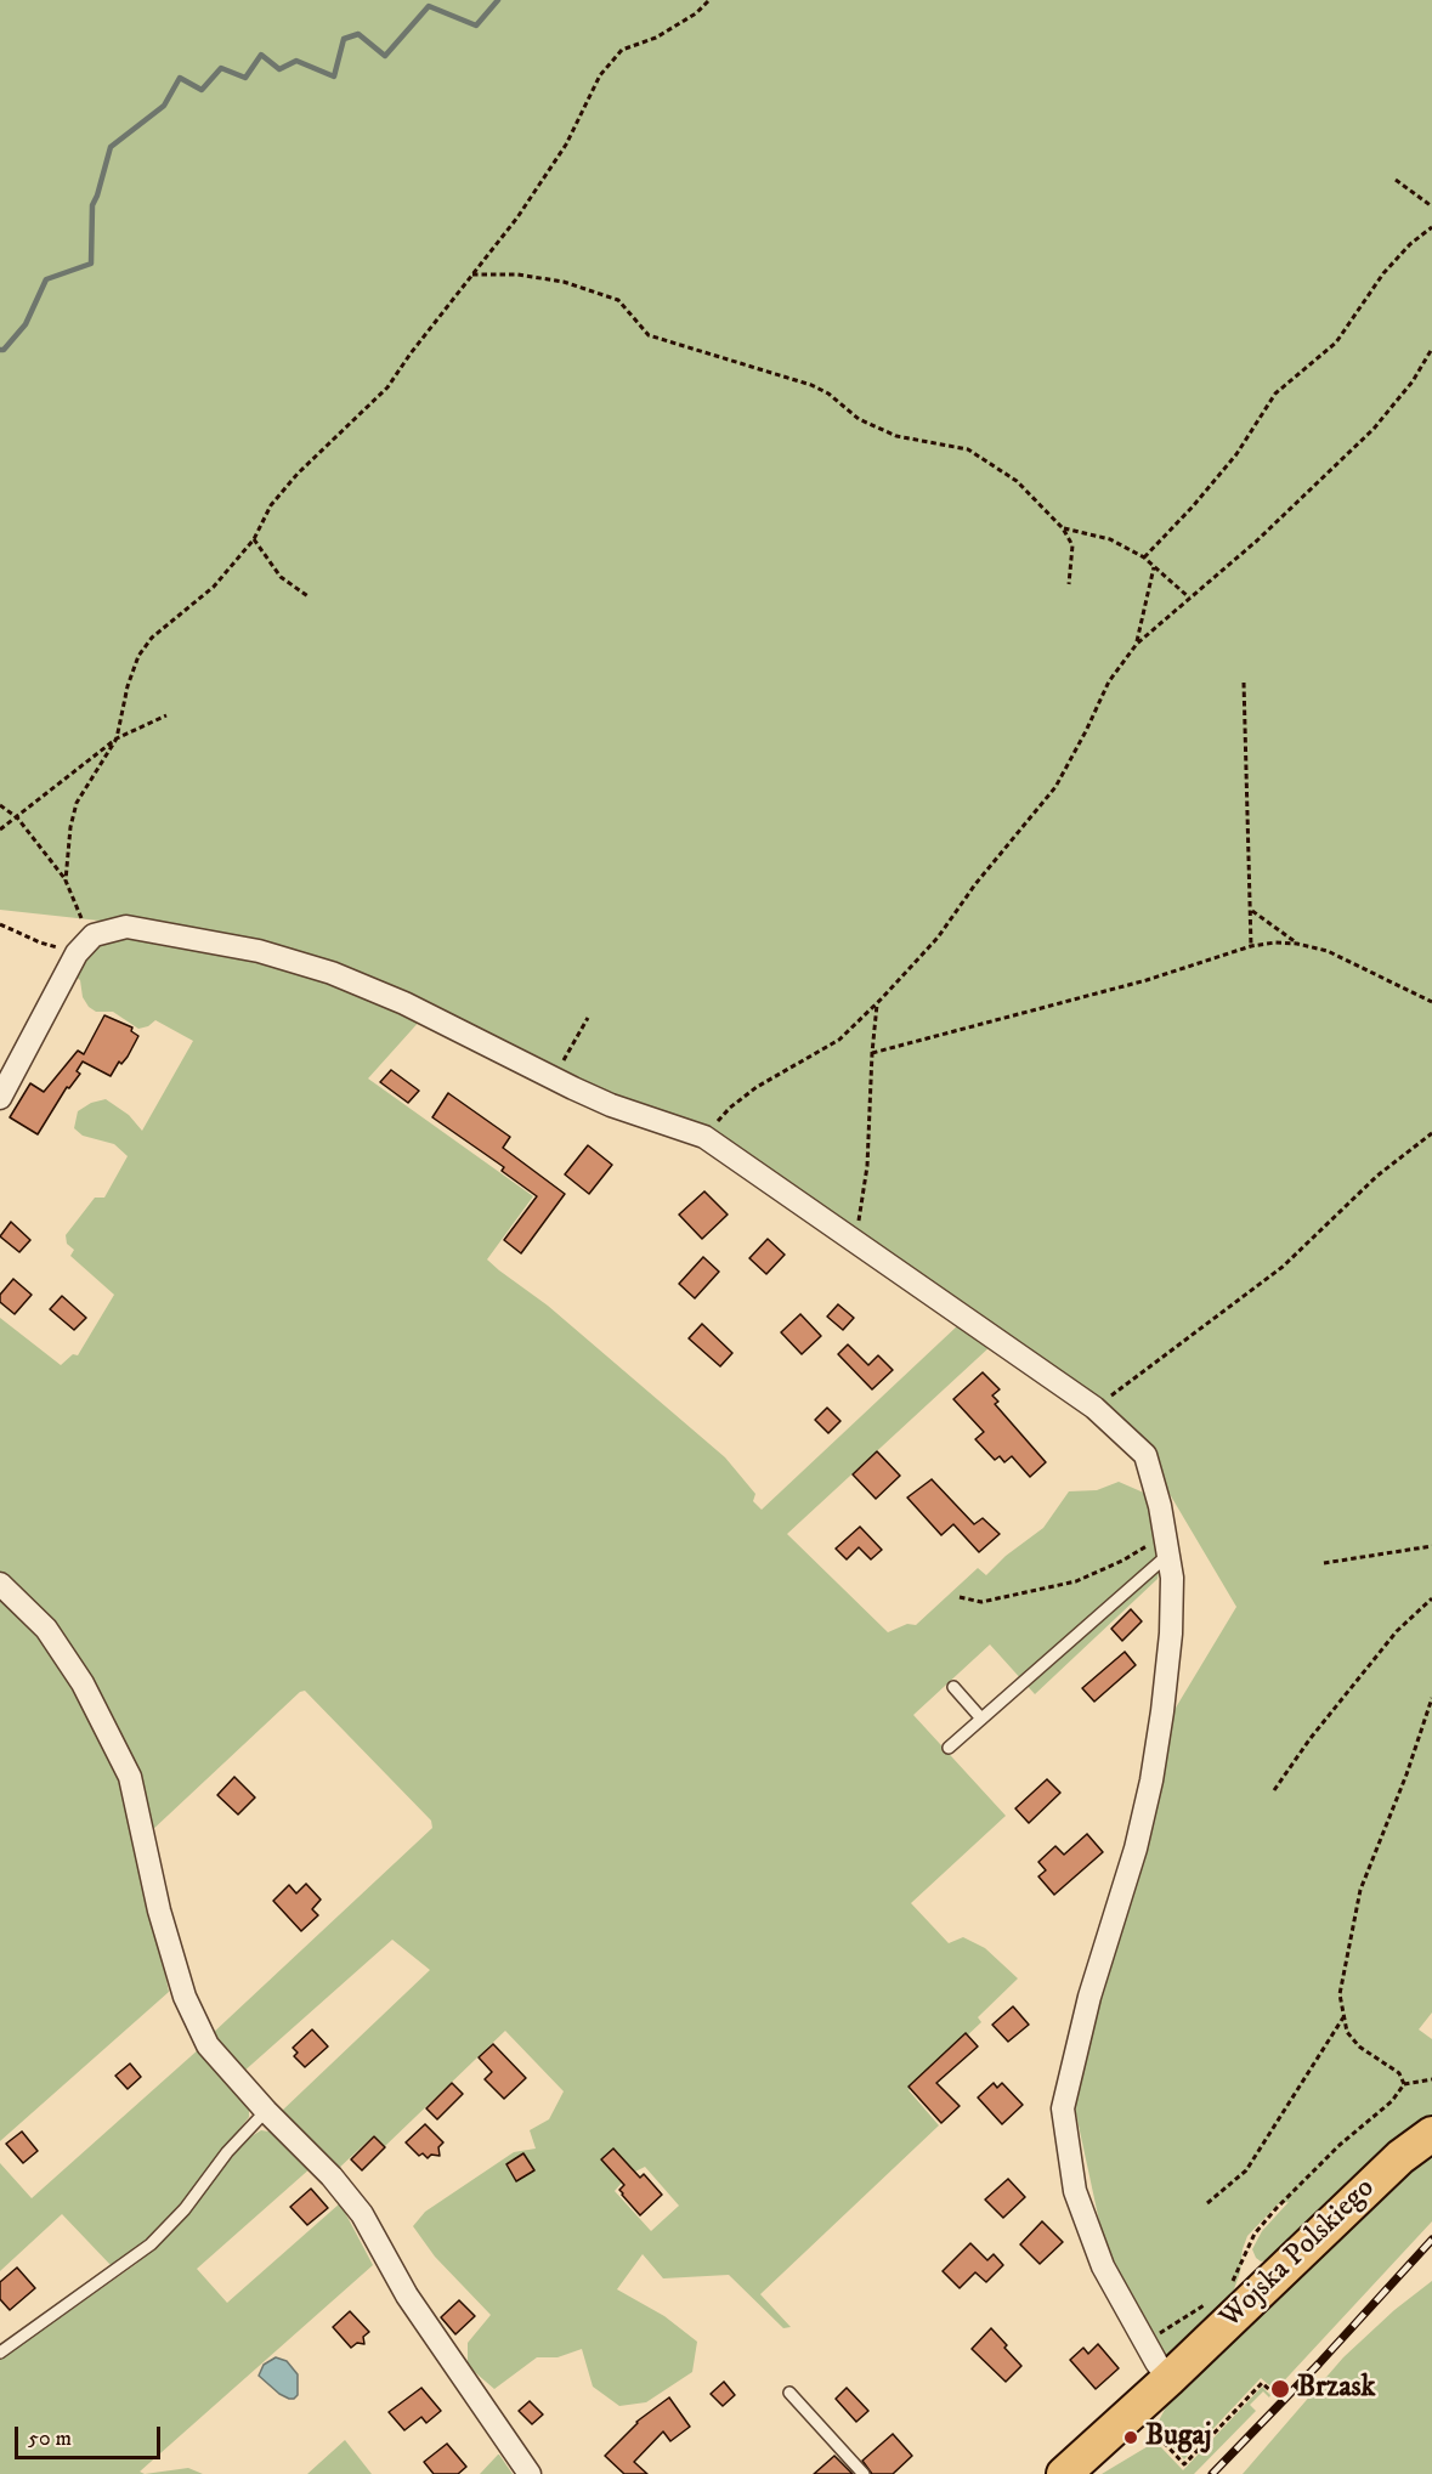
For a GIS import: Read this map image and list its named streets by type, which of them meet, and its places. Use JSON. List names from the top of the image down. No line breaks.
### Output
{"streets":{"main road":["Wojska Polskiego"]},"places":["Brzask","Bugaj"],"scale_bar":"50 m"}
